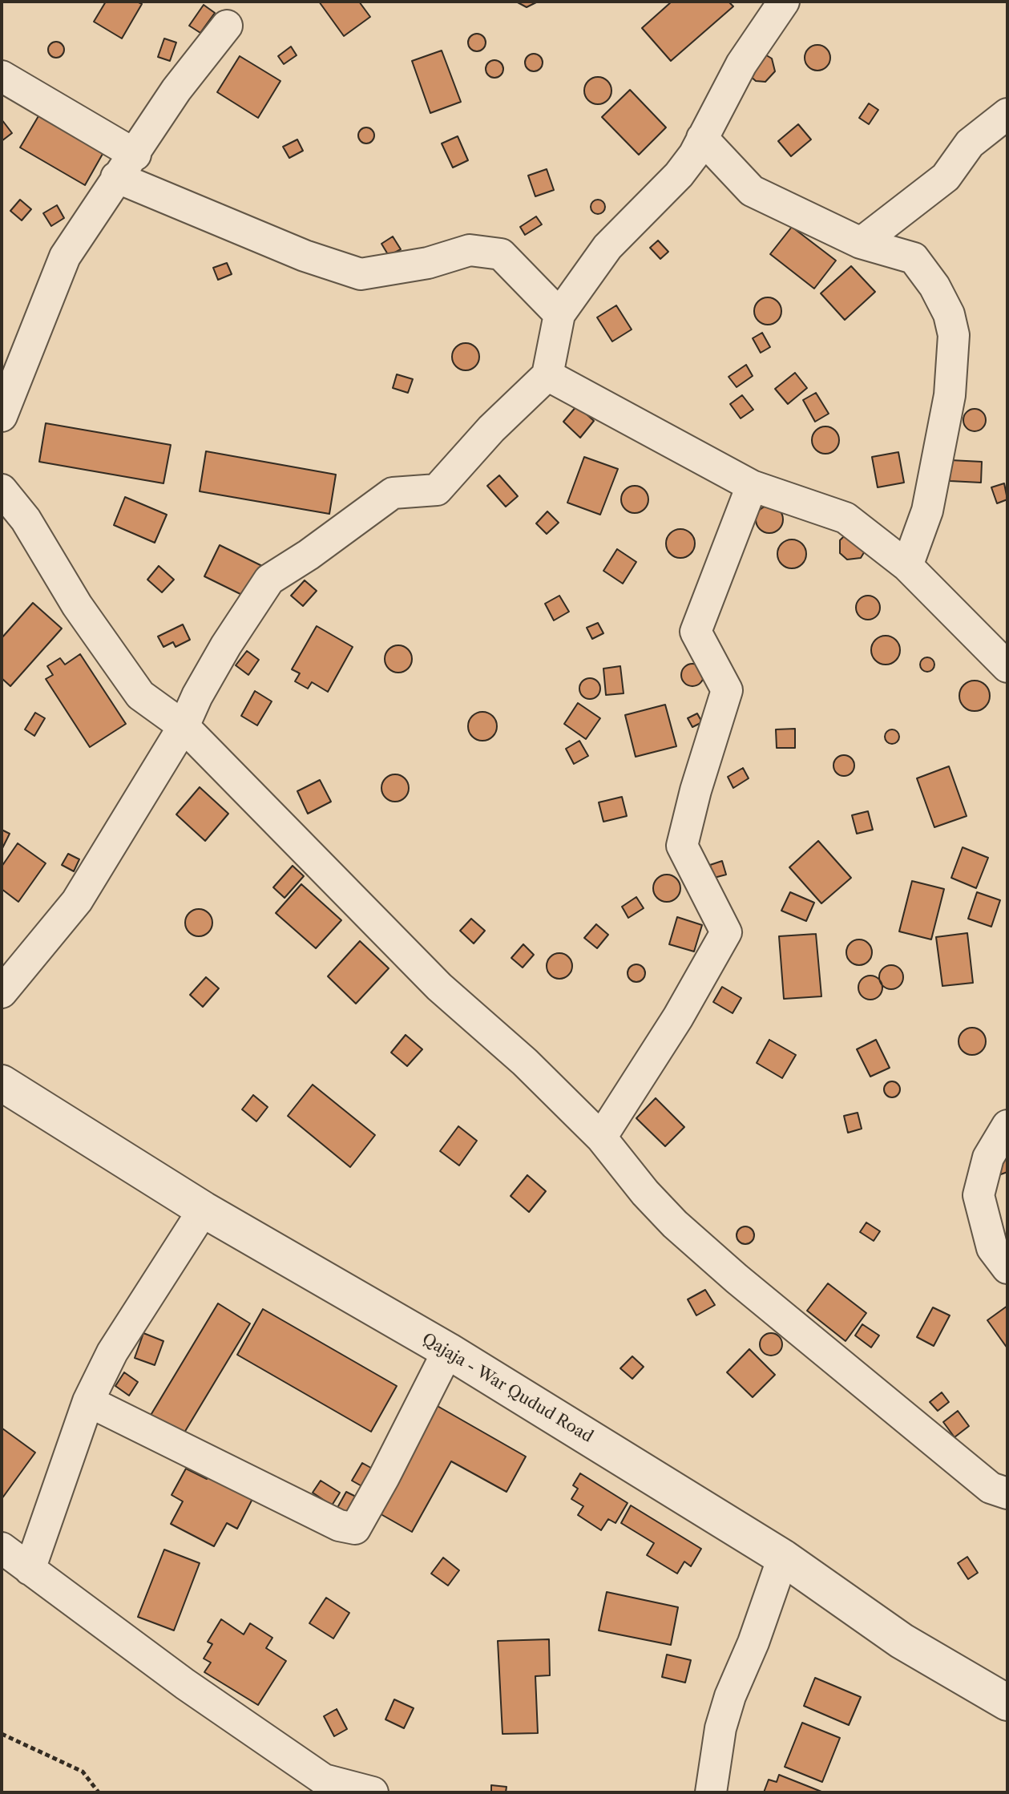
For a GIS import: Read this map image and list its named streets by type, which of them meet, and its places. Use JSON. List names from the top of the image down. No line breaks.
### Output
{"streets":{"street":["Qajaja - War Qudud Road"]}}
